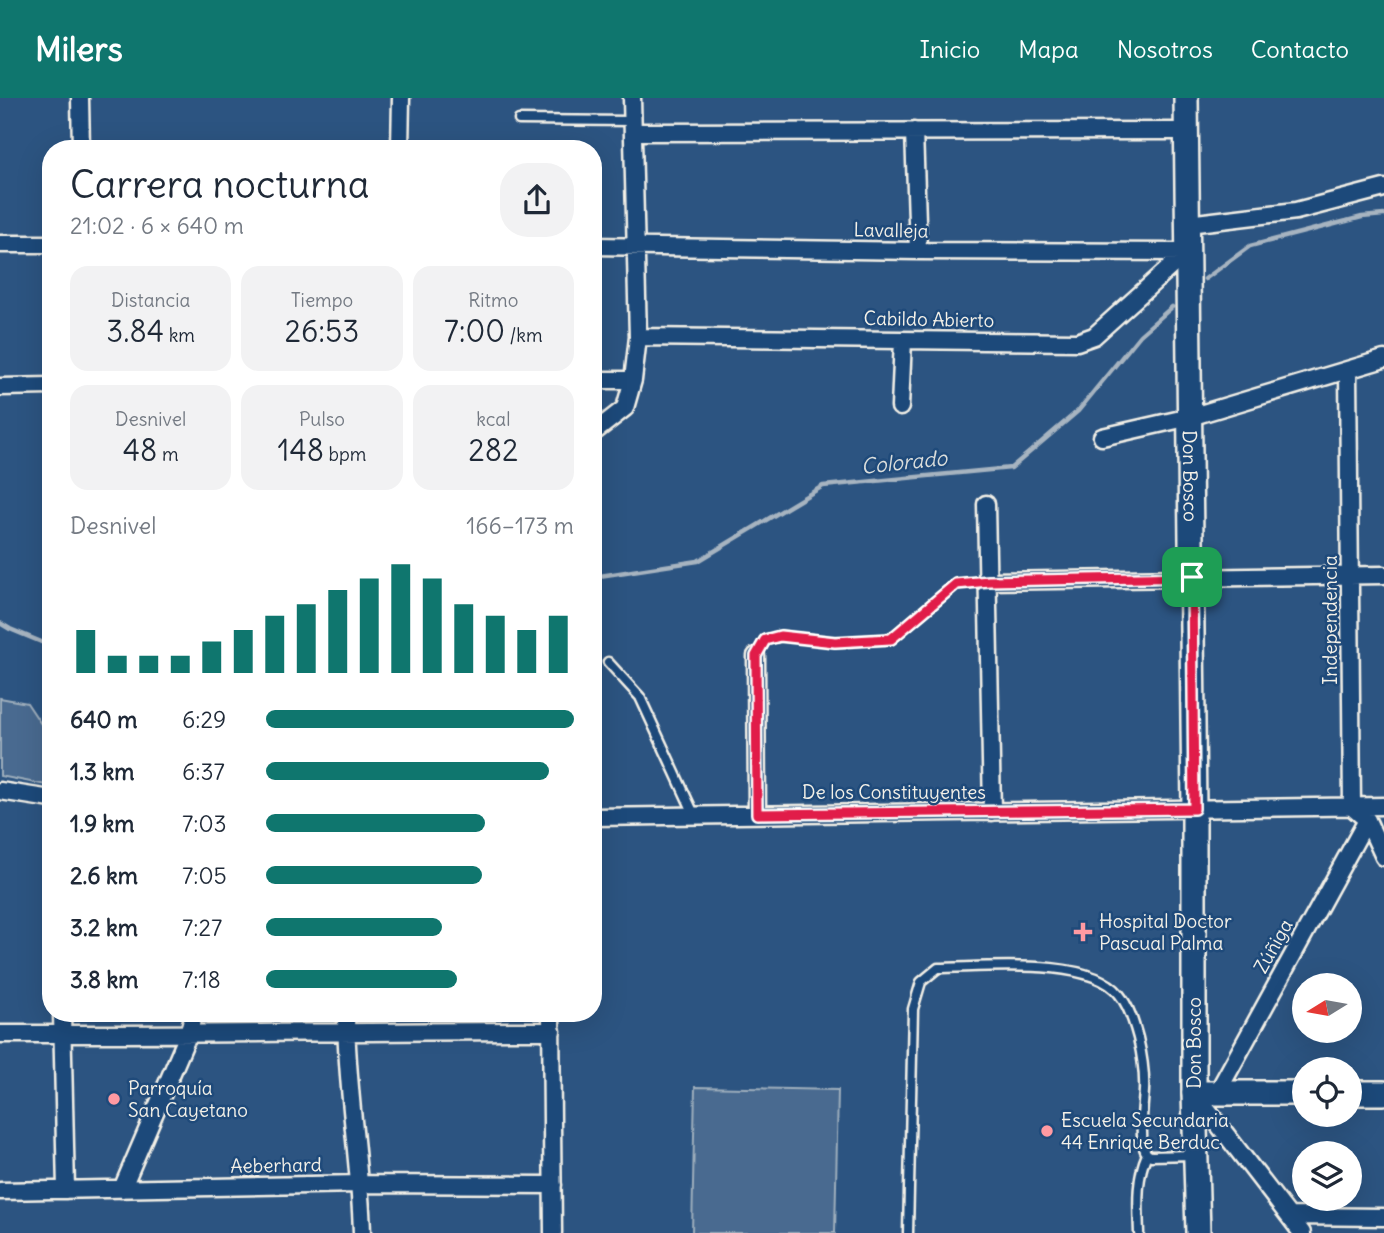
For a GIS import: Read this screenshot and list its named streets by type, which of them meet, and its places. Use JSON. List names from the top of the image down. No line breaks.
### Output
{"streets":{"main road":["Don Bosco"],"street":["Lavalleja","Cabildo Abierto","Independencia","De los Constituyentes","Zúñiga","Aeberhard"]},"crossings":[["Lavalleja","Cabildo Abierto"],["Lavalleja","Don Bosco"],["Cabildo Abierto","Don Bosco"],["Don Bosco","De los Constituyentes"],["Don Bosco","Zúñiga"],["Independencia","De los Constituyentes"]],"water":["Colorado"],"places":{"health":["Hospital Doctor Pascual Palma"],"other":["Parroquía San Cayetano","Escuela Secundaria 44 Enrique Berduc"]},"north":"left","page":{"header":"Milers","nav":["Inicio","Mapa","Nosotros","Contacto"],"heading":["Carrera nocturna","21:02 · 6 × 640 m"],"stats":[["Distancia","3.84 km"],["Tiempo","26:53"],["Ritmo","7:00 /km"],["Desnivel","48 m"],["Pulso","148 bpm"],["kcal","282"]],"chart":["Desnivel","166–173 m"],"list":[{"name":"640 m","note":"6:29"},{"name":"1.3 km","note":"6:37"},{"name":"1.9 km","note":"7:03"},{"name":"2.6 km","note":"7:05"},{"name":"3.2 km","note":"7:27"},{"name":"3.8 km","note":"7:18"}]}}
